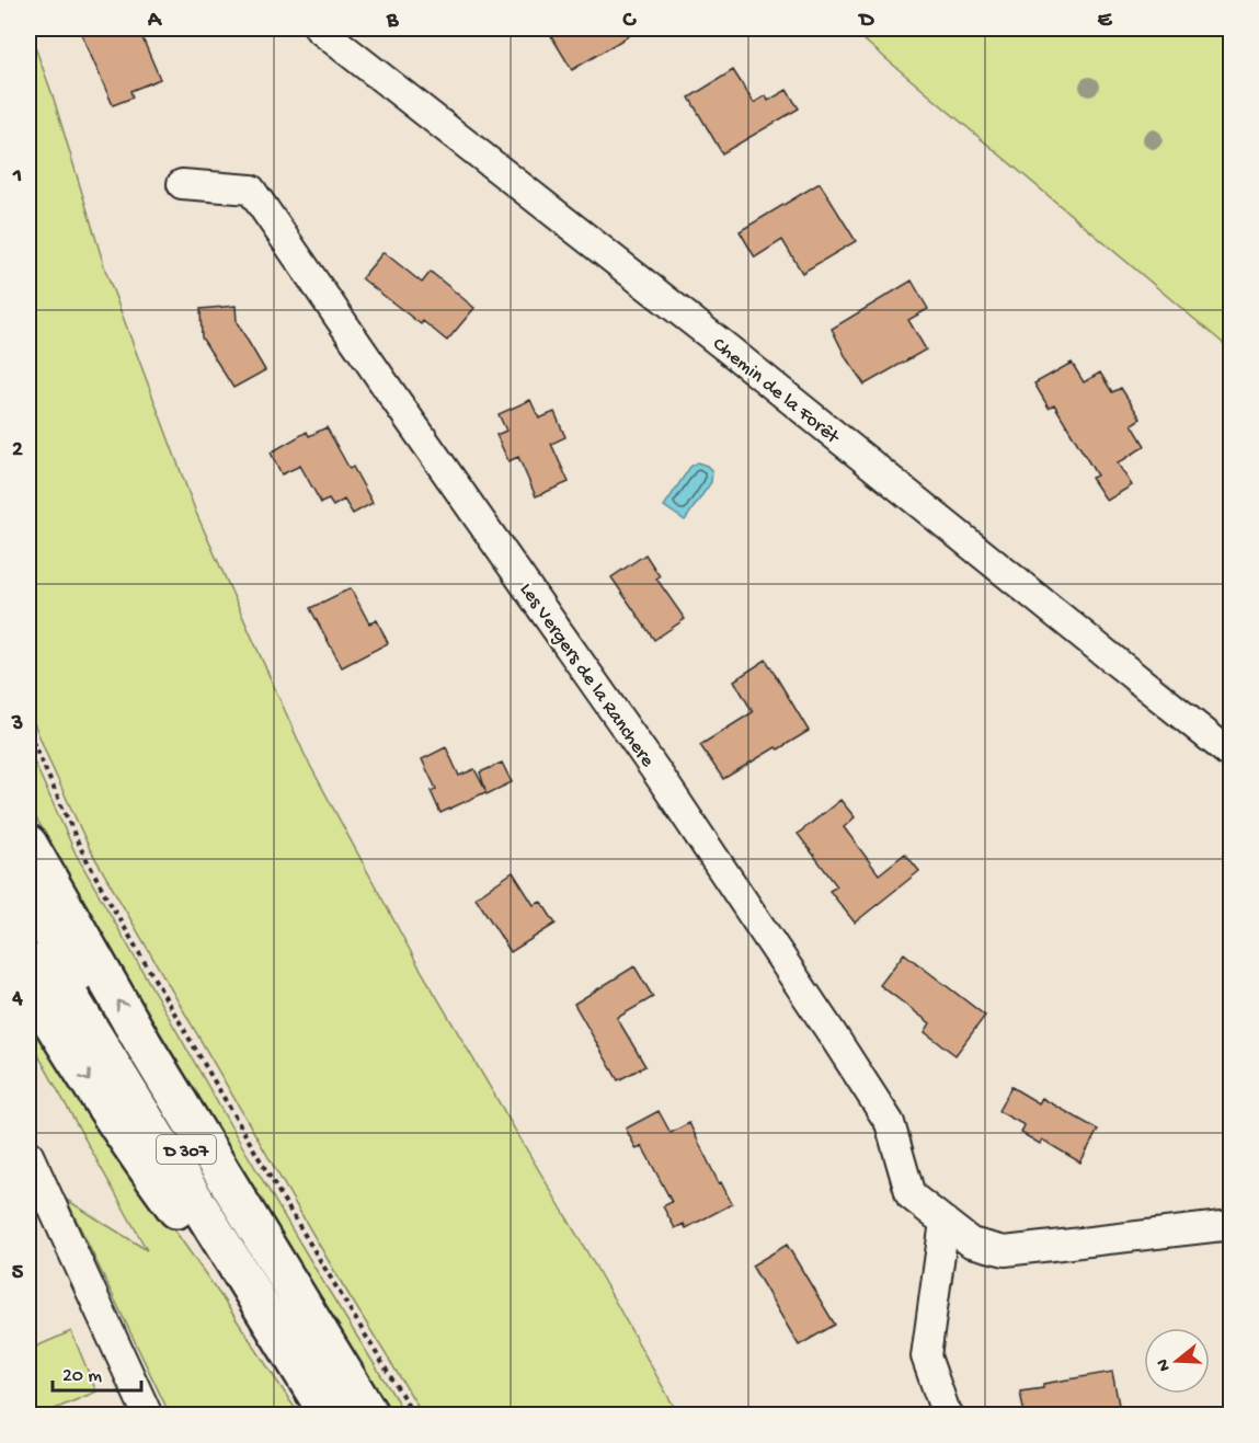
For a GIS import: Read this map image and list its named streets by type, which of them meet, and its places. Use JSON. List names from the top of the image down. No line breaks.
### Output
{"streets":{"main road":["D 307"],"street":["Chemin de la Forêt","Les Vergers de la Ranchere"]},"scale_bar":"20 m","north":"left","grid":{"columns":["A","B","C","D","E"],"rows":["1","2","3","4","5"]}}
